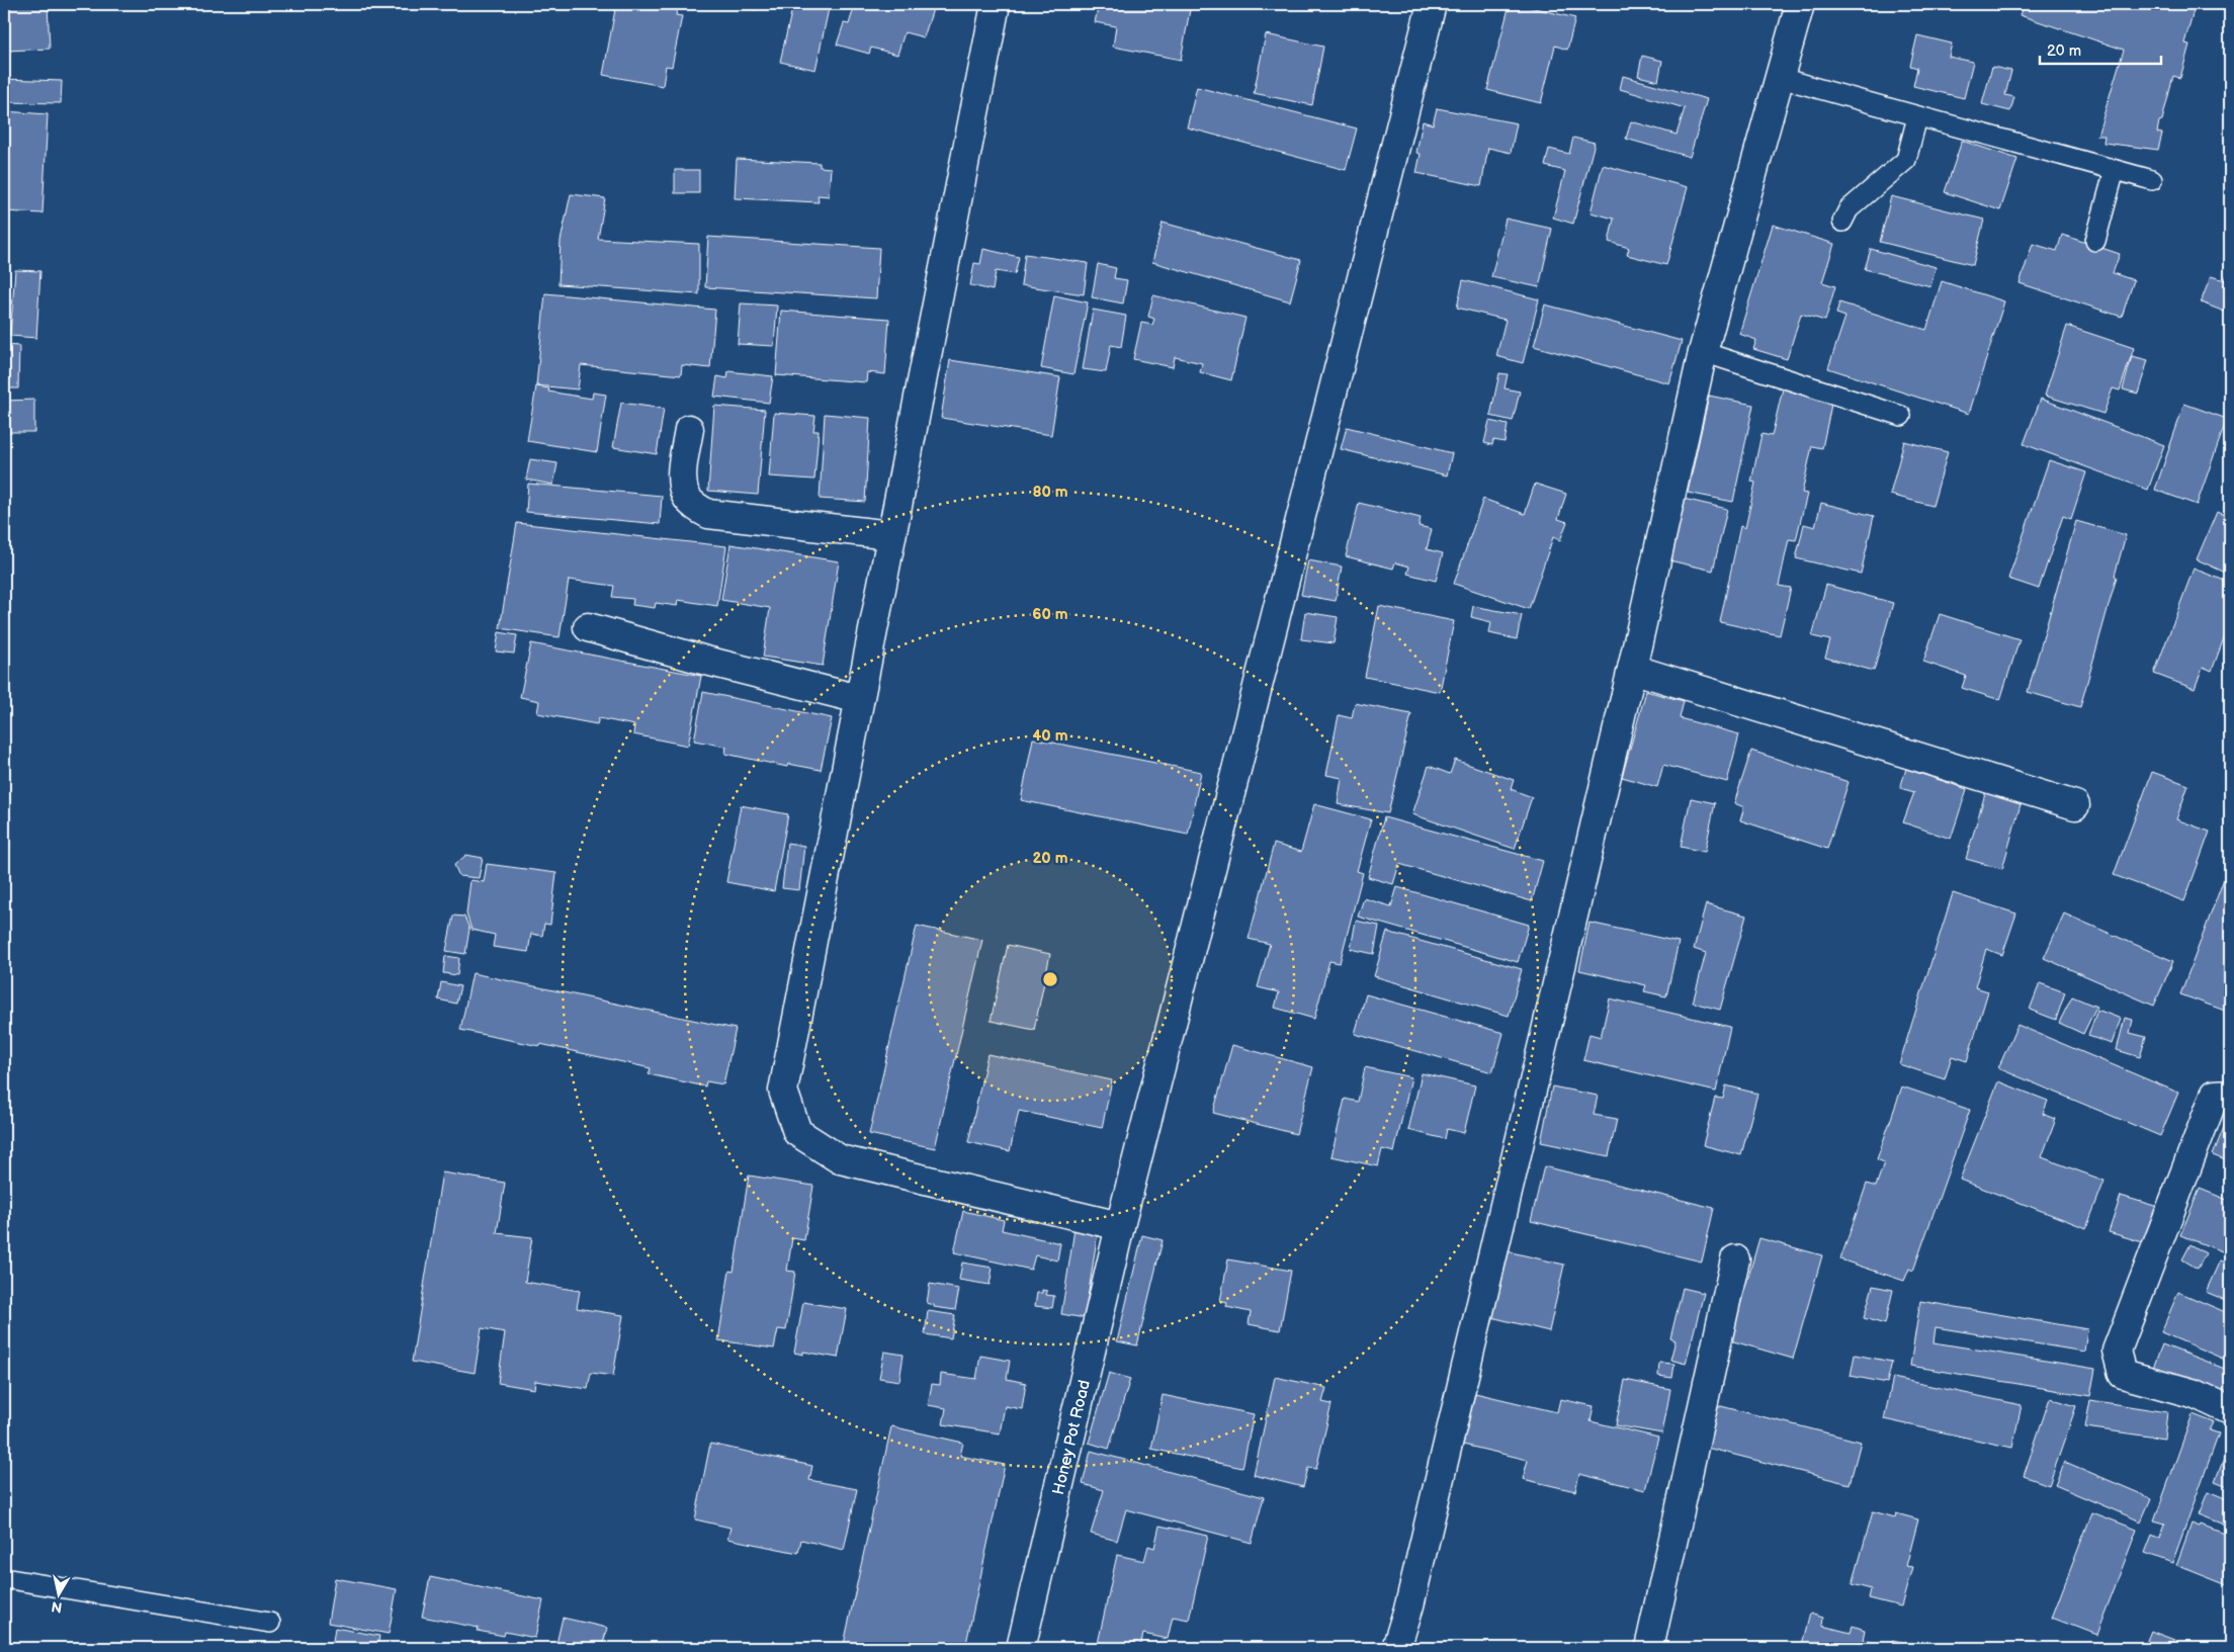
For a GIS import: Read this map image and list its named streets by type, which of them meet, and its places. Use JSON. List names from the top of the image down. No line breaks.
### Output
{"streets":{"street":["Honey Pot Road"]},"scale_bar":"20 m","north":"bottom","rings":["80 m","60 m","40 m","20 m"]}
